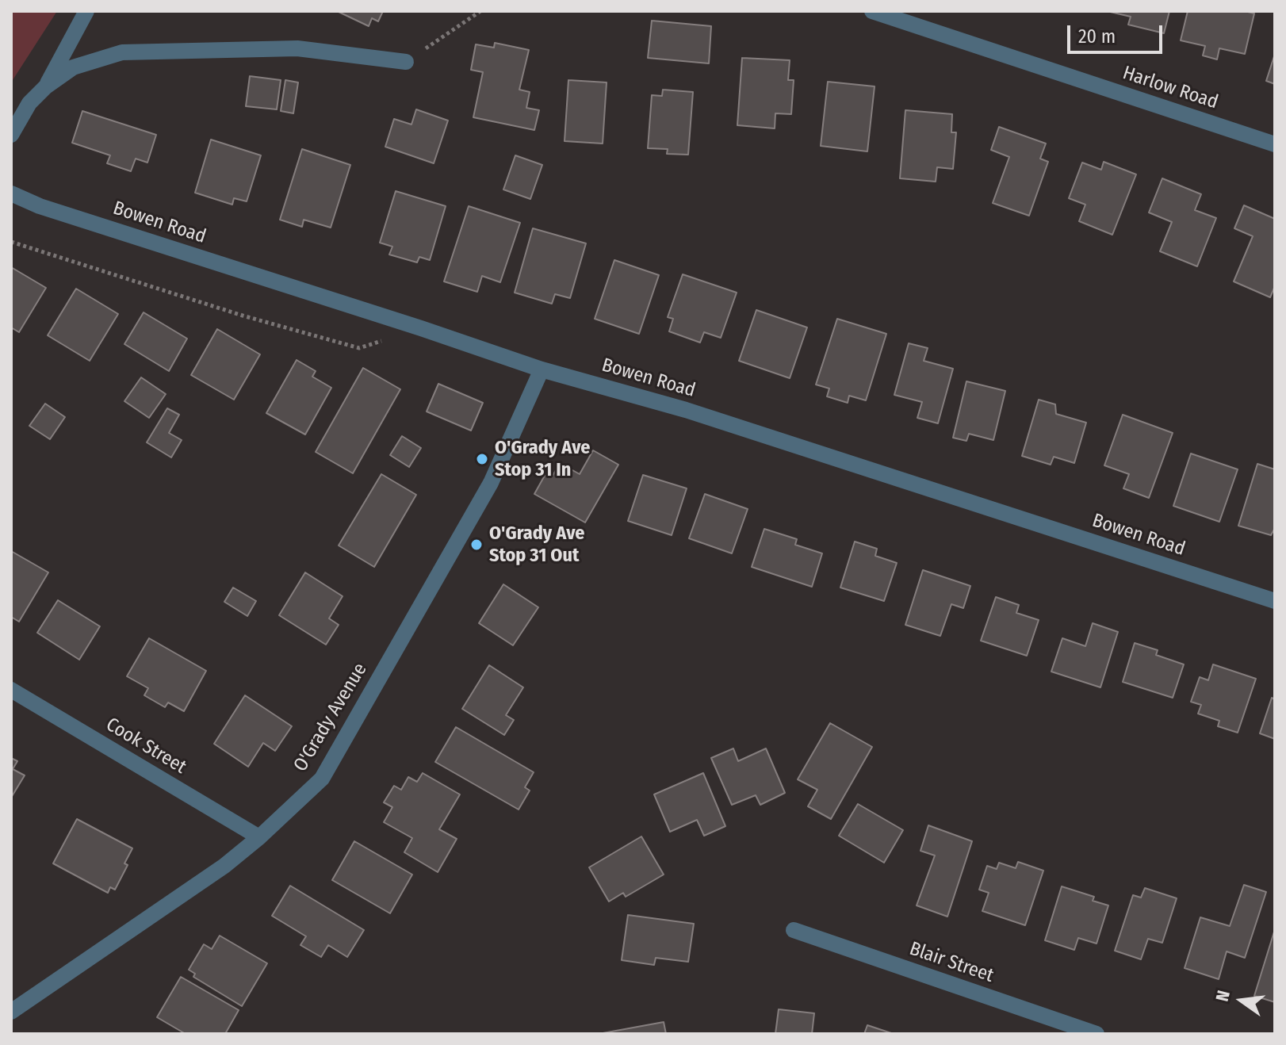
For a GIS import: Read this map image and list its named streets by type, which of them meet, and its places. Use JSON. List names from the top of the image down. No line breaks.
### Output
{"streets":{"street":["Harlow Road","Bowen Road","O'Grady Avenue","Cook Street","Blair Street"]},"crossings":[["Bowen Road","O'Grady Avenue"],["O'Grady Avenue","Cook Street"]],"places":["O'Grady Ave Stop 31 In","O'Grady Ave Stop 31 Out"],"scale_bar":"20 m","north":"left"}
